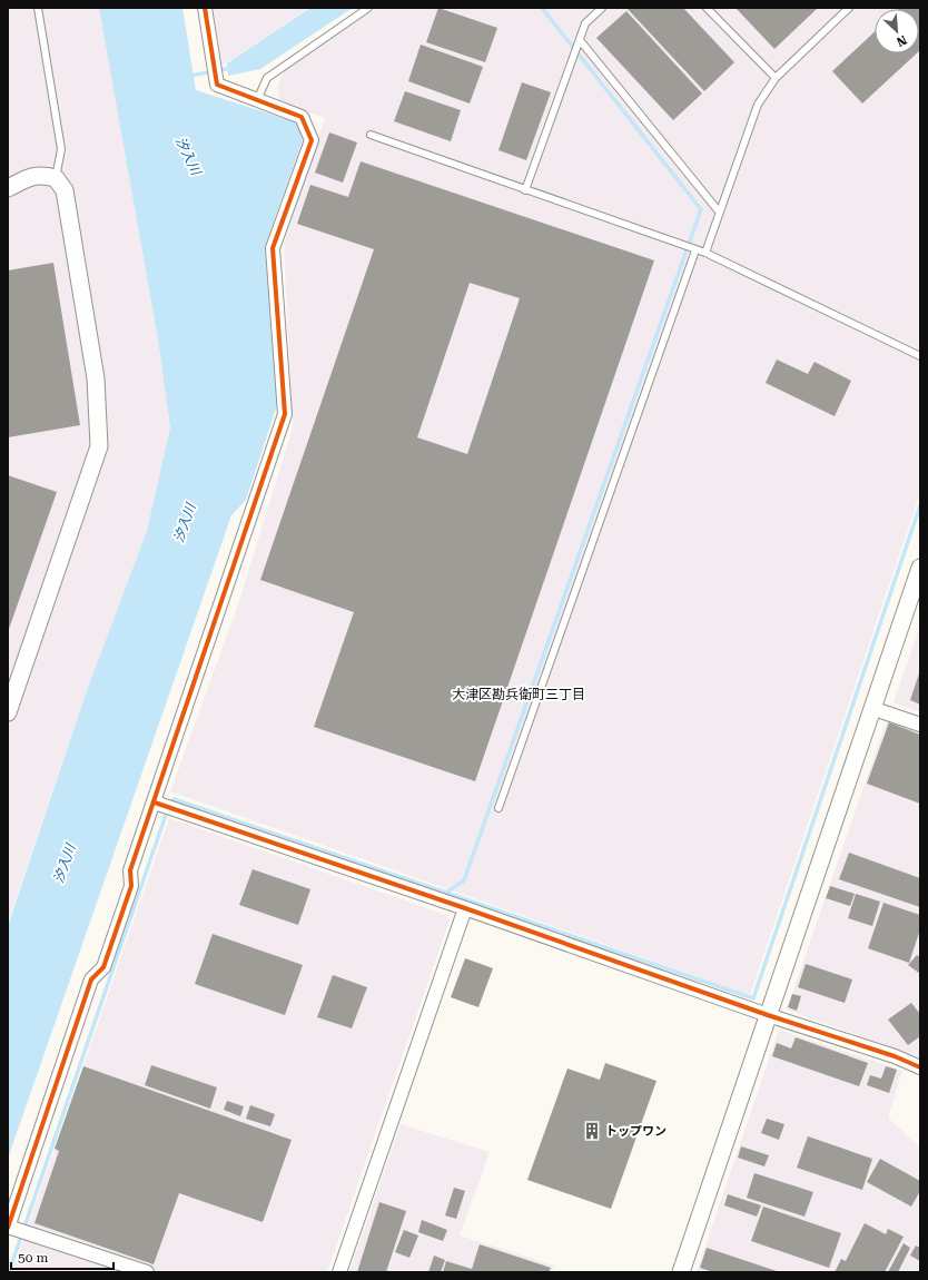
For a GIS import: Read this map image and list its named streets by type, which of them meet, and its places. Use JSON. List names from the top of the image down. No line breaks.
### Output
{"districts":["大津区勘兵衛町三丁目"],"water":["汐入川"],"places":{"building":["トップワン"]},"scale_bar":"50 m","north":"bottom right"}
